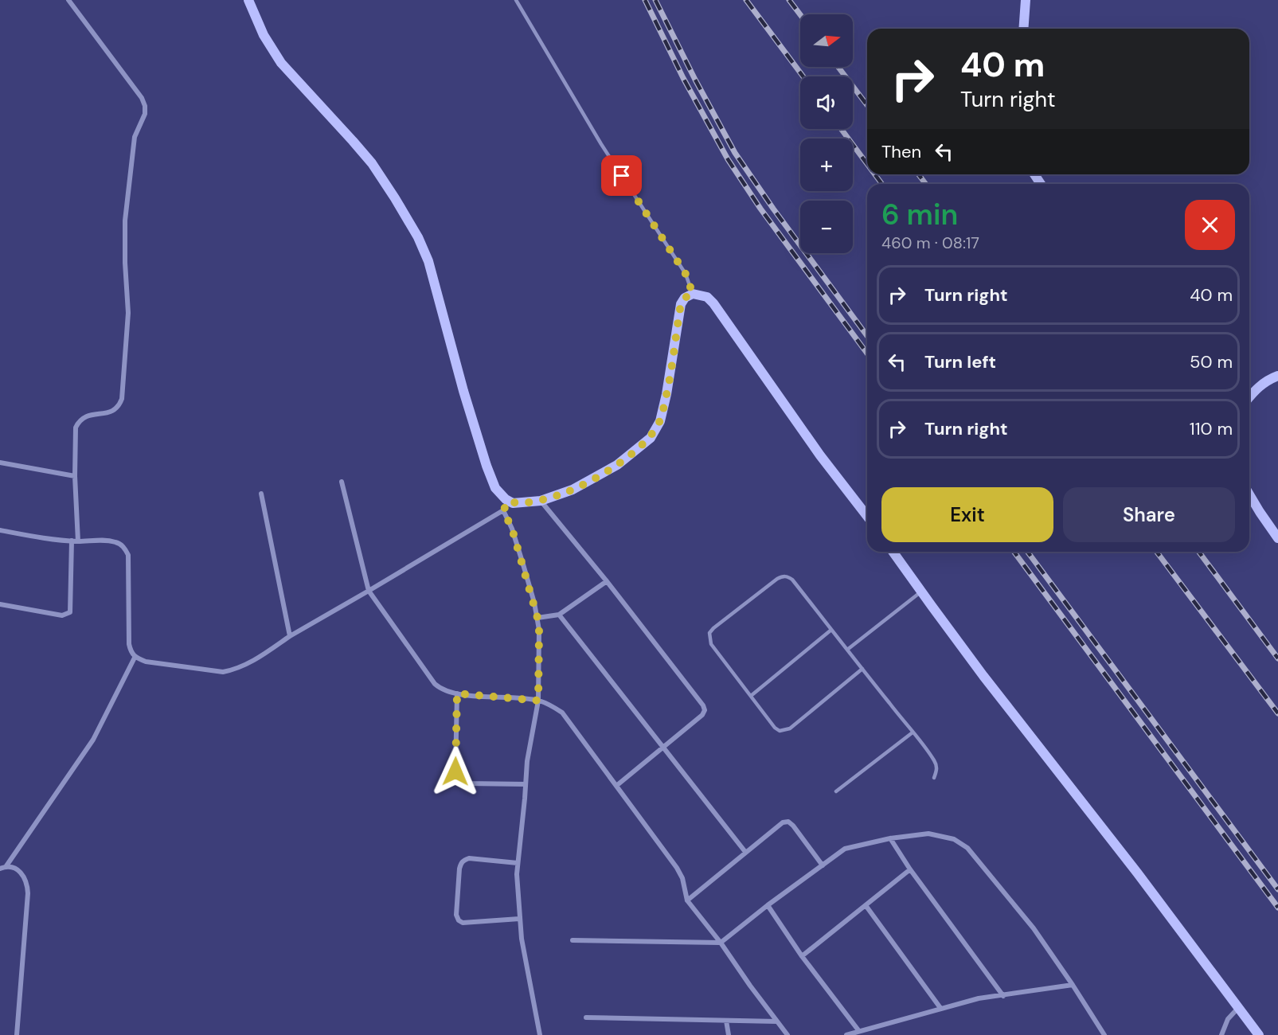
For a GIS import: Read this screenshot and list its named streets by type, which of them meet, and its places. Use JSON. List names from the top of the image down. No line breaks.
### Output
{"north":"right","page":{"map_buttons":["+","−"],"turn":["40 m","Turn right"],"then":"Then","heading":["6 min","460 m · 08:17"],"list":[{"name":"Turn right","value":"40 m"},{"name":"Turn left","value":"50 m"},{"name":"Turn right","value":"110 m"}],"buttons":["Exit","Share"]}}
